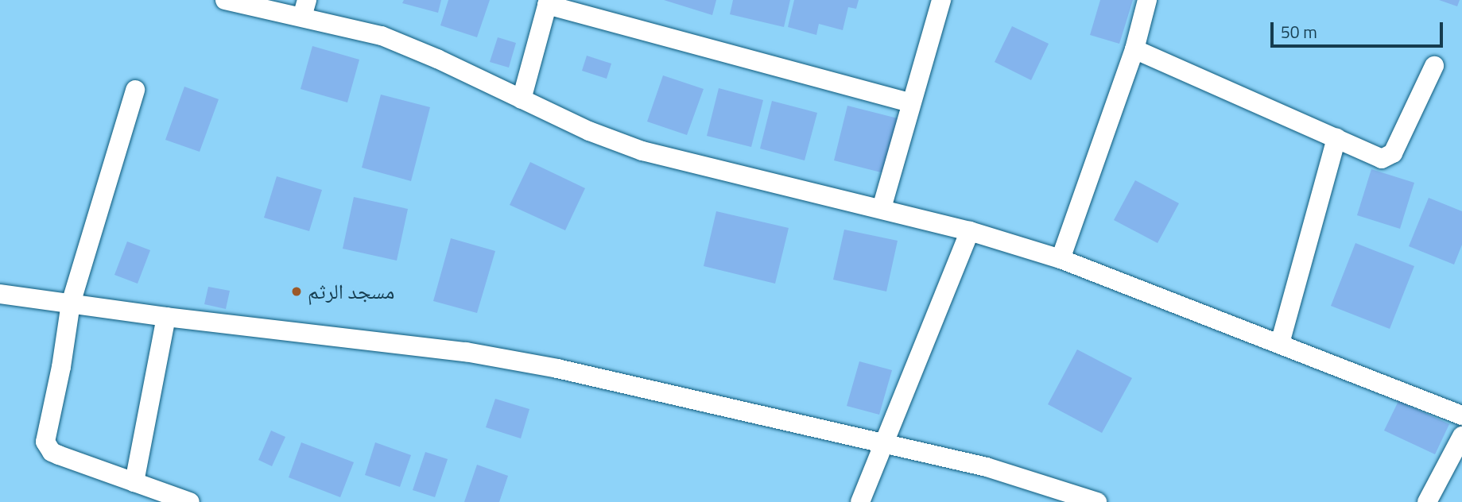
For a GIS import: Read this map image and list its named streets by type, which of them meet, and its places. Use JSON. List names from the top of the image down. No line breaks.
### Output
{"places":["مسجد الرثم"],"scale_bar":"50 m"}
